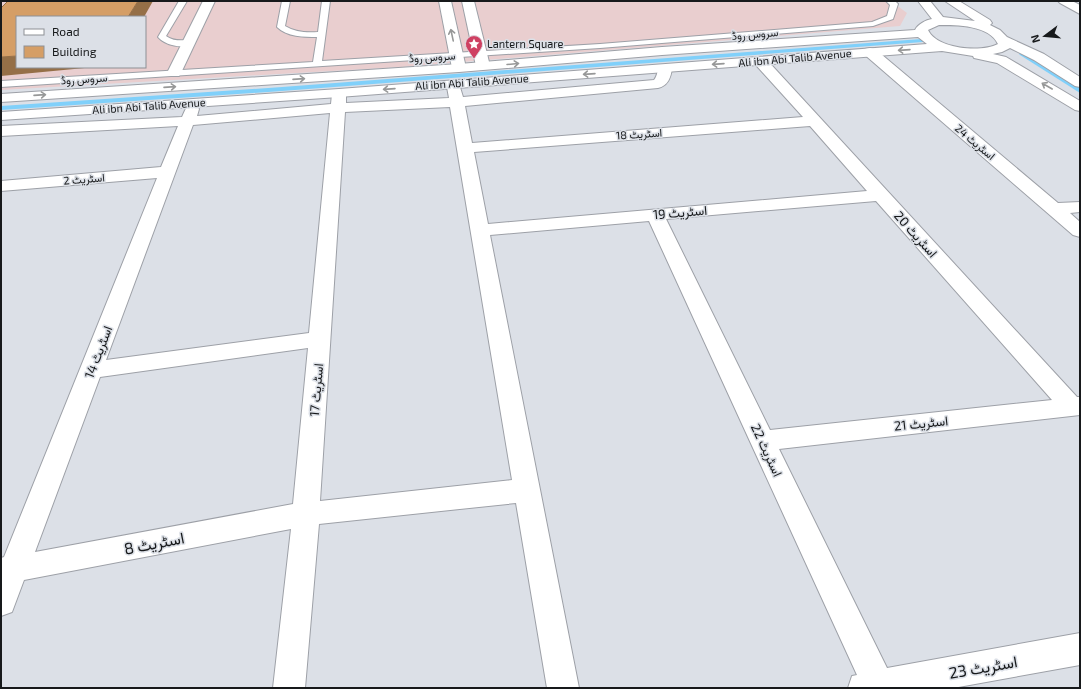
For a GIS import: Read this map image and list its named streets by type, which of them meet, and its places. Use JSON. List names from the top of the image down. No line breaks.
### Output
{"streets":{"street":["Ali ibn Abi Talib Avenue","اسٹریٹ 18","اسٹریٹ 24","اسٹریٹ 2","اسٹریٹ 19","اسٹریٹ 20","اسٹریٹ 14","اسٹریٹ 17","اسٹریٹ 21","اسٹریٹ 22","اسٹریٹ 8","اسٹریٹ 23"],"lane":["سروس روڈ"]},"crossings":[["سروس روڈ","Ali ibn Abi Talib Avenue"],["Ali ibn Abi Talib Avenue","اسٹریٹ 24"],["Ali ibn Abi Talib Avenue","اسٹریٹ 20"],["Ali ibn Abi Talib Avenue","اسٹریٹ 14"],["اسٹریٹ 18","اسٹریٹ 20"],["اسٹریٹ 2","اسٹریٹ 14"],["اسٹریٹ 19","اسٹریٹ 20"],["اسٹریٹ 19","اسٹریٹ 22"],["اسٹریٹ 20","اسٹریٹ 21"],["اسٹریٹ 14","اسٹریٹ 8"],["اسٹریٹ 17","اسٹریٹ 8"],["اسٹریٹ 21","اسٹریٹ 22"],["اسٹریٹ 22","اسٹریٹ 23"]],"places":{"place":["Lantern Square"]},"legend":["Road","Building"],"north":"left"}
